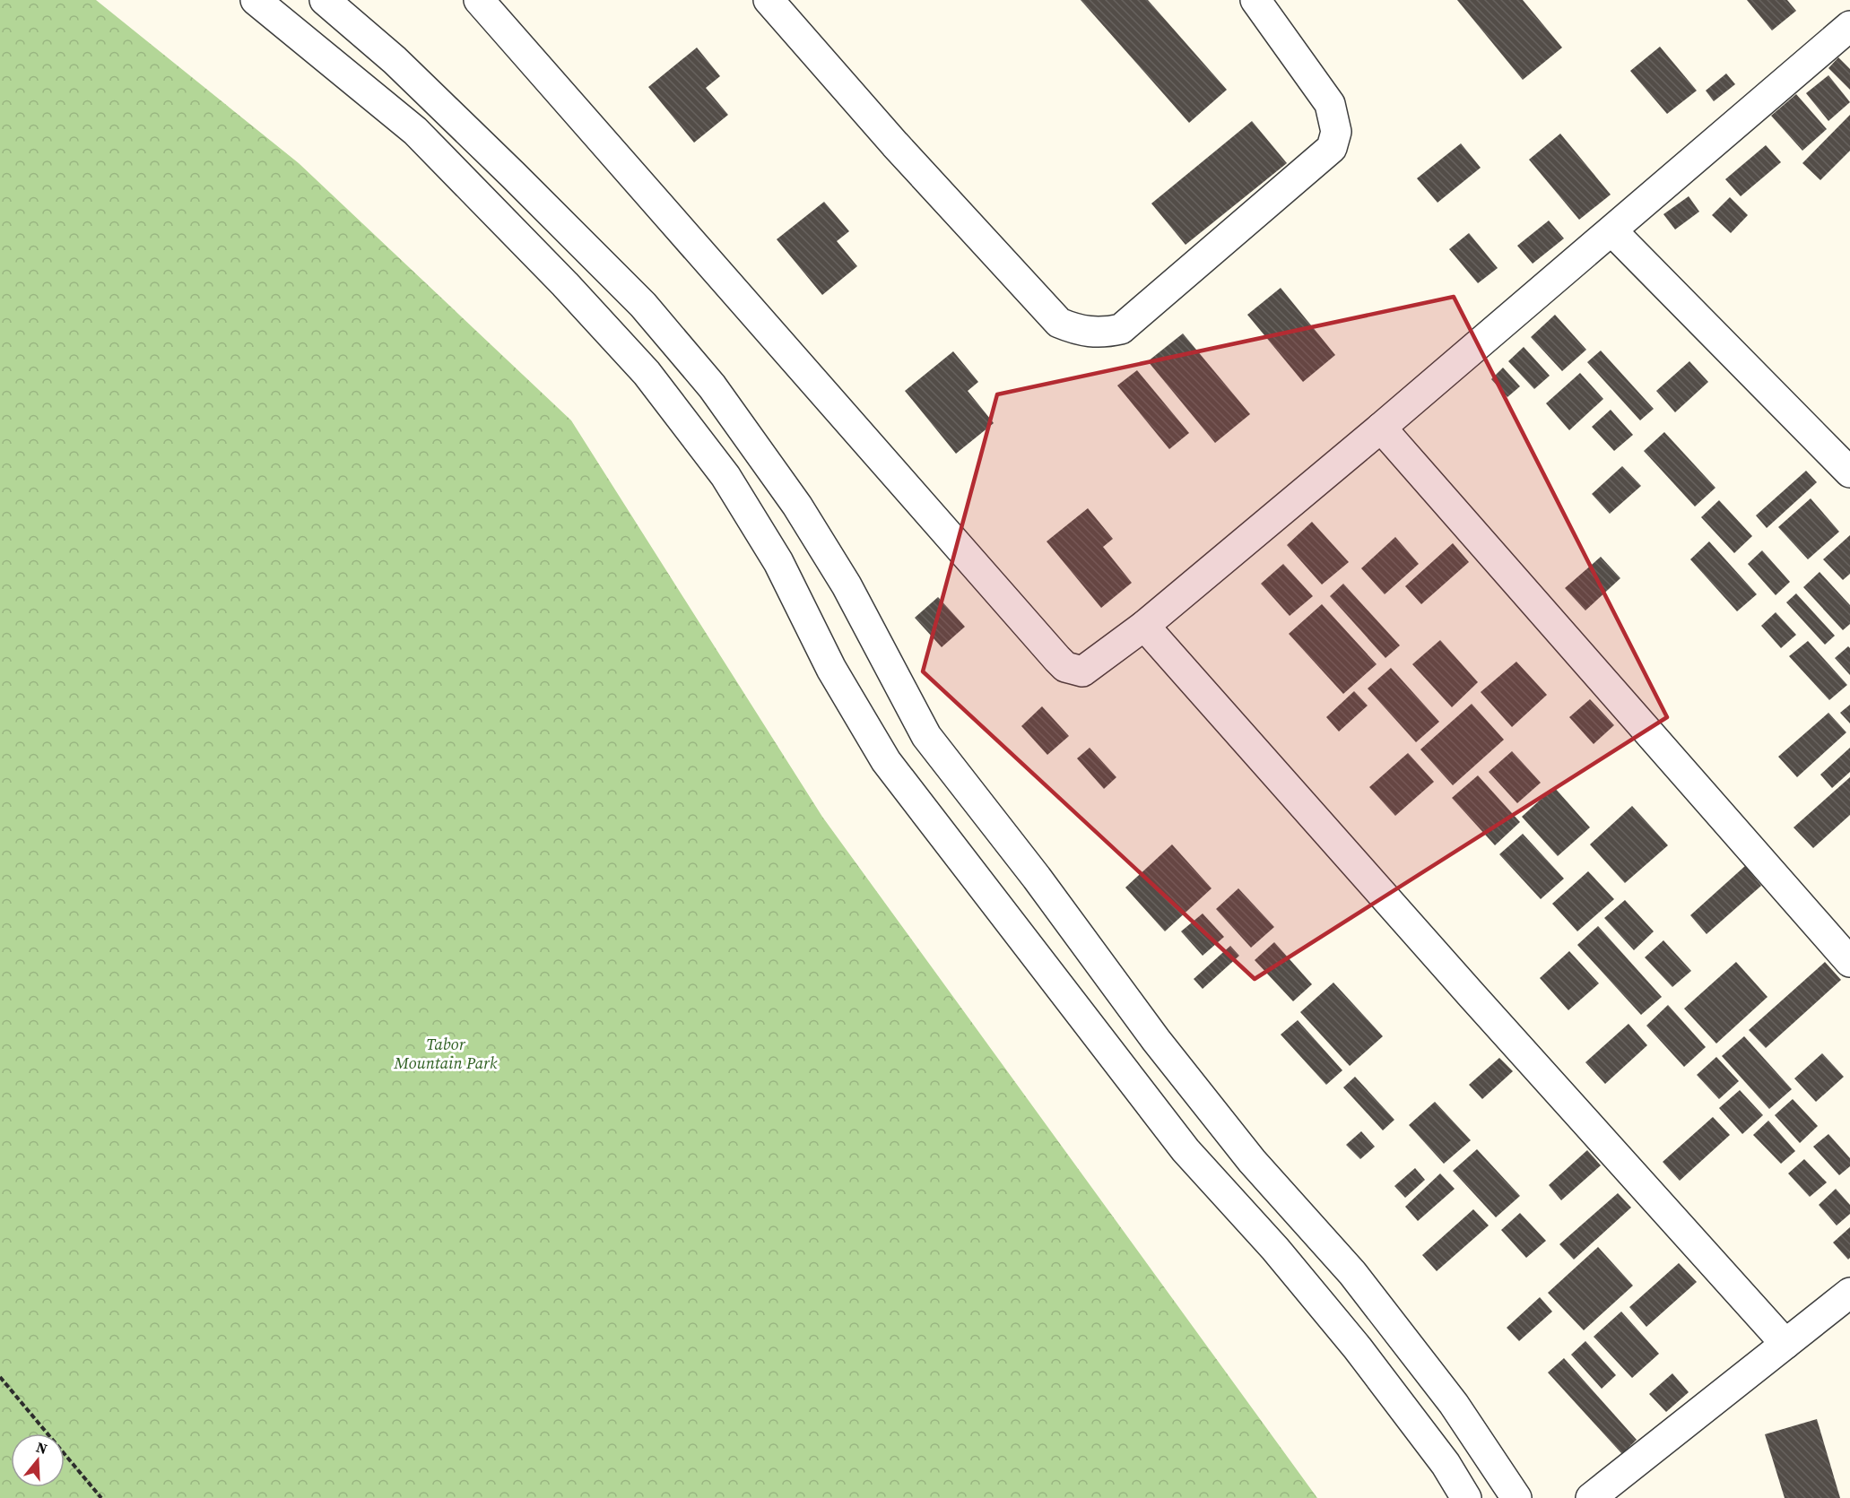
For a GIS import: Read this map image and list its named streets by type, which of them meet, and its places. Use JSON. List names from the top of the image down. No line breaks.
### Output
{"parks":["Tabor Mountain Park"],"north":"top"}
